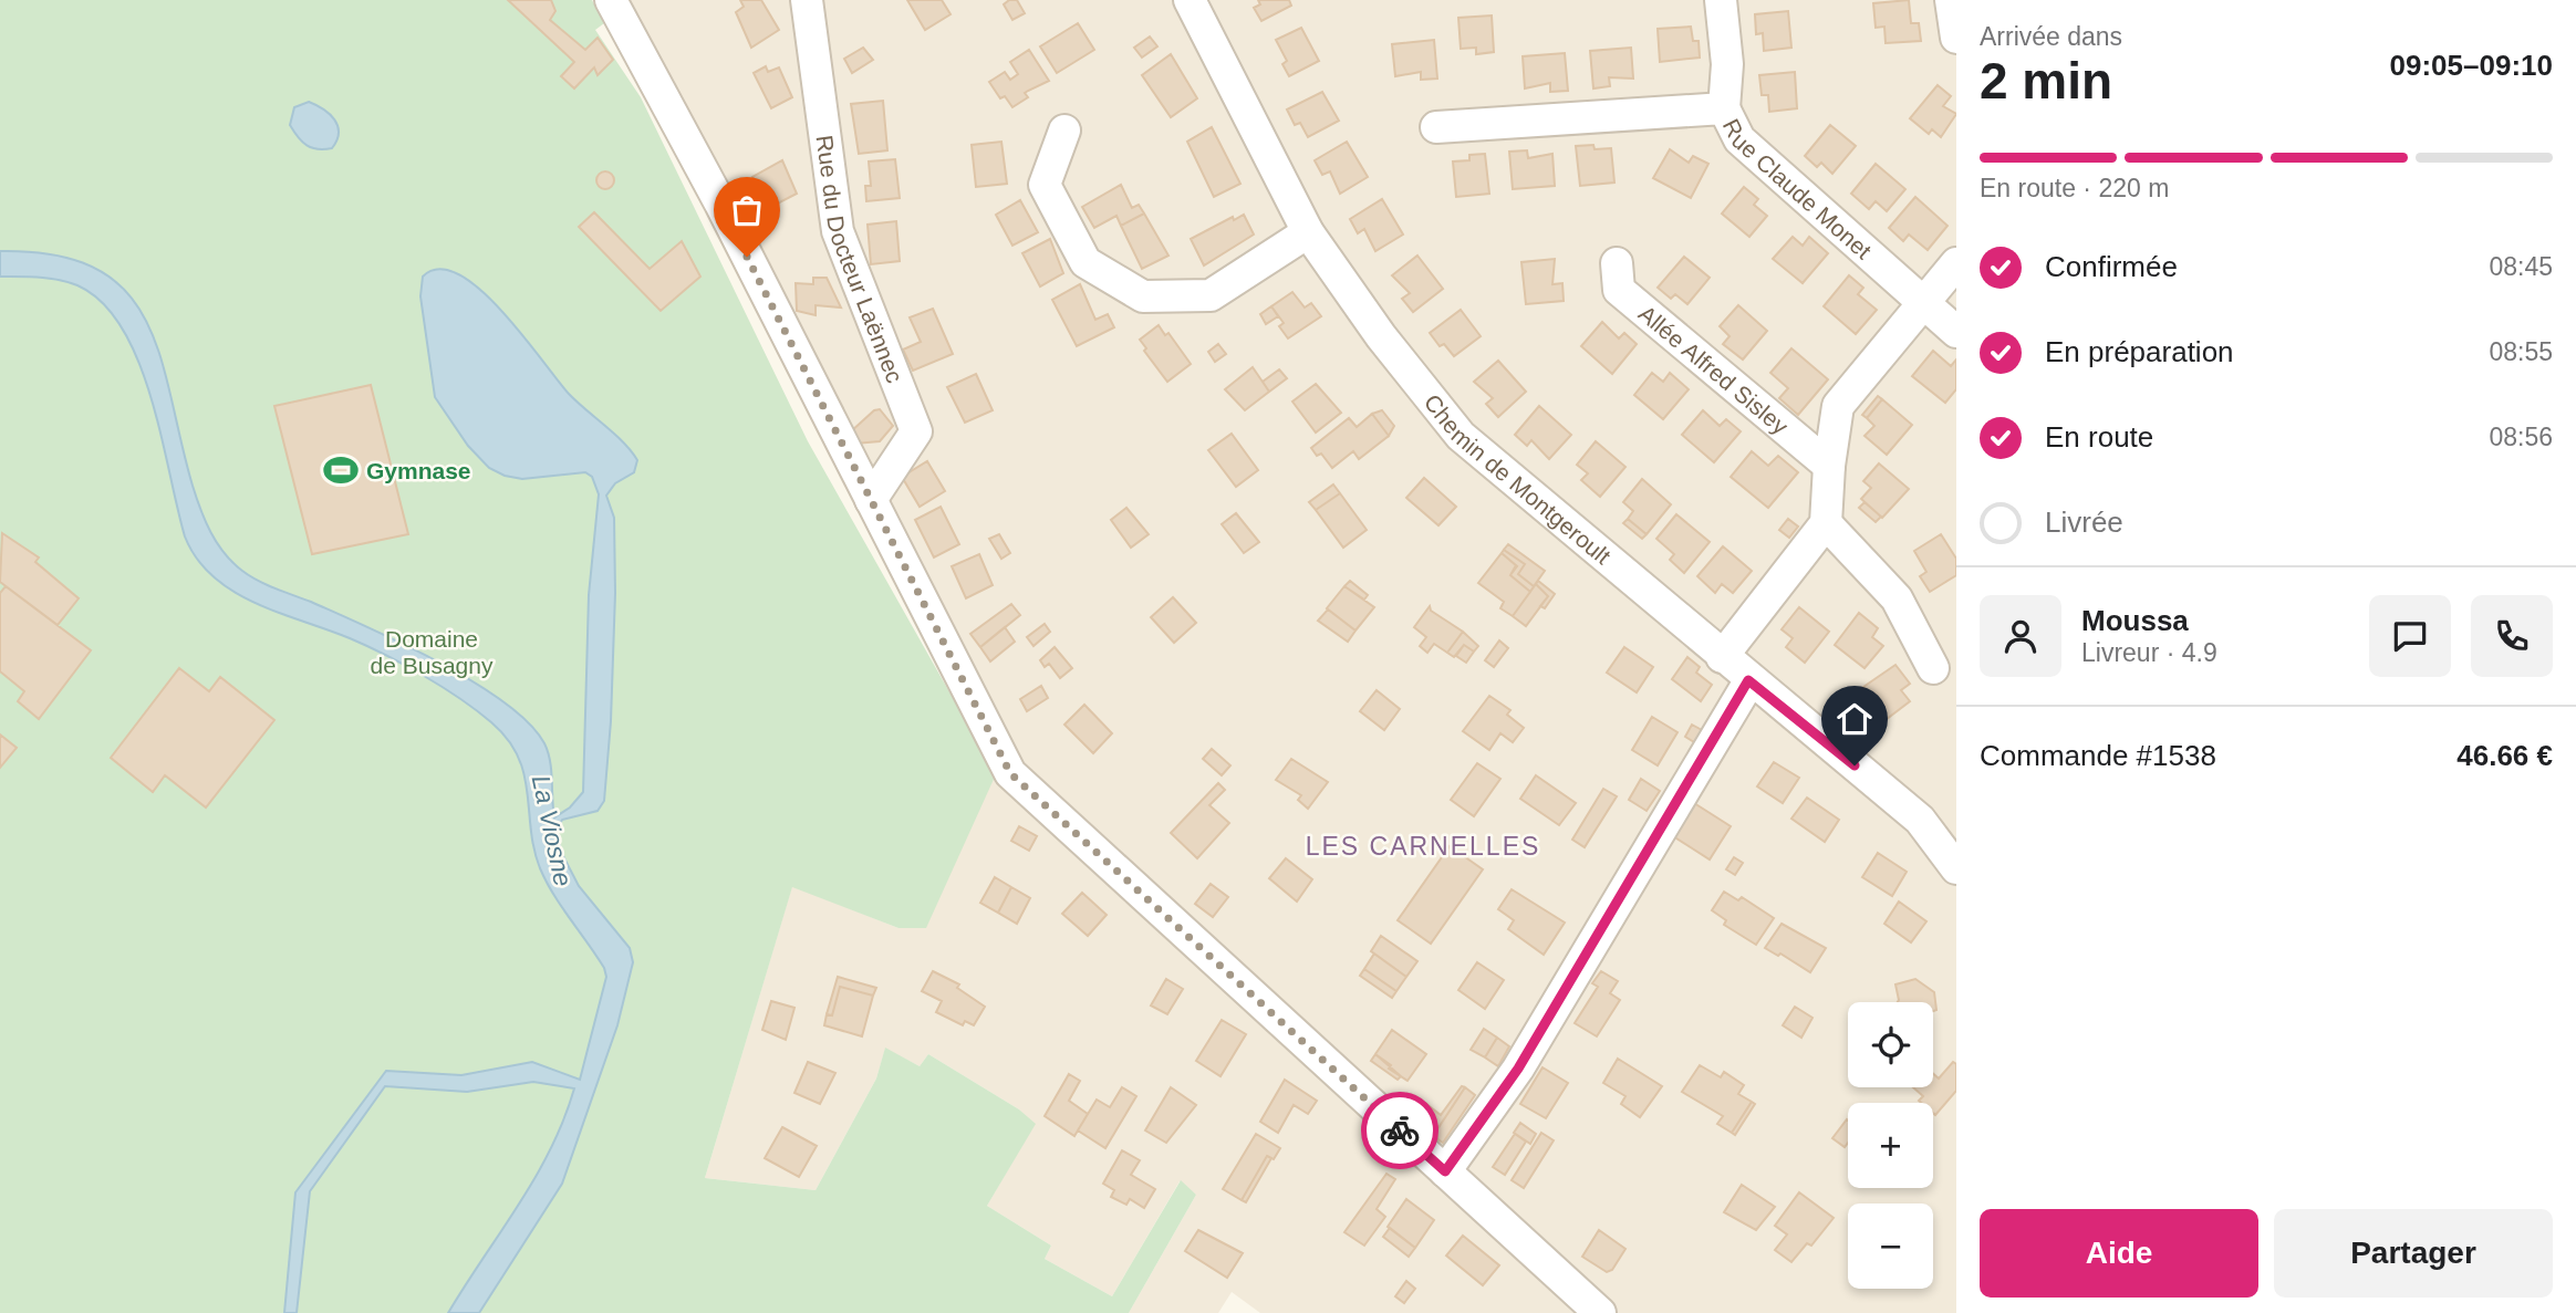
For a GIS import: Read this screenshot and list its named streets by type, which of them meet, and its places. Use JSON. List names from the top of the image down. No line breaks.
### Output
{"streets":{"street":["Rue Claude Monet","Rue du Docteur Laënnec","Allée Alfred Sisley","Chemin de Montgeroult"]},"districts":["LES CARNELLES"],"water":["La Viosne"],"parks":["Domaine de Busagny"],"places":{"sports":["Gymnase"]},"page":{"heading":["2 min","Arrivée dans","09:05–09:10"],"panel":["Moussa","Livreur · 4.9","Commande #1538","46.66 €"],"bar":"En route · 220 m","list":[["Confirmée","08:45"],["En préparation","08:55"],["En route","08:56"],"Livrée"],"map_buttons":["+","−"],"buttons":["Aide","Partager"]}}
